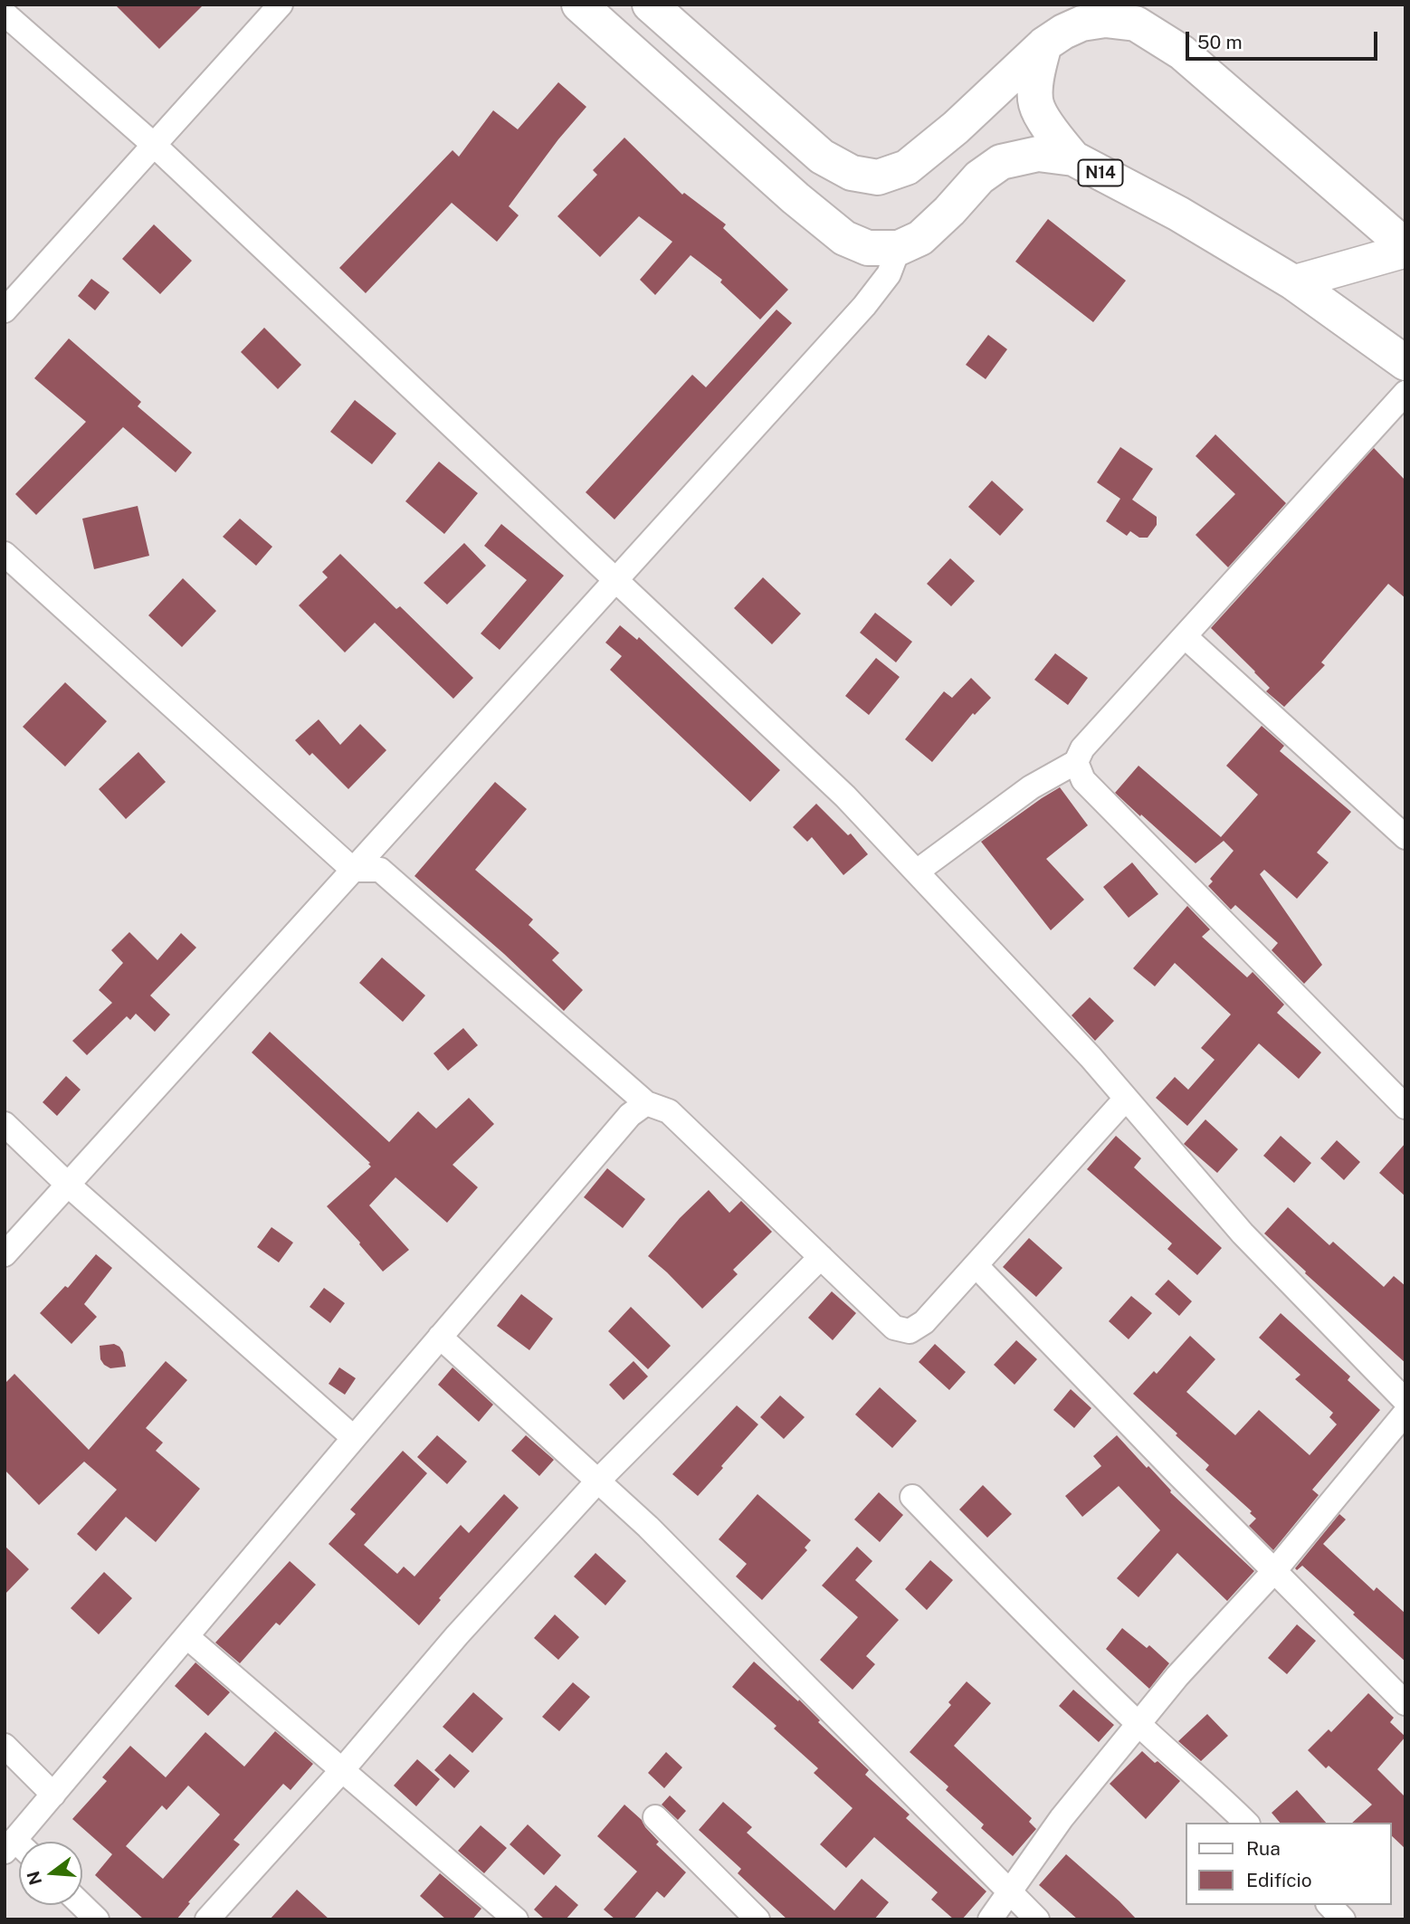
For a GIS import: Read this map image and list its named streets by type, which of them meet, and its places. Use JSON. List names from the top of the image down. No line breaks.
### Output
{"streets":{"main road":["N14"]},"legend":["Rua","Edifício"],"scale_bar":"50 m","north":"left"}
